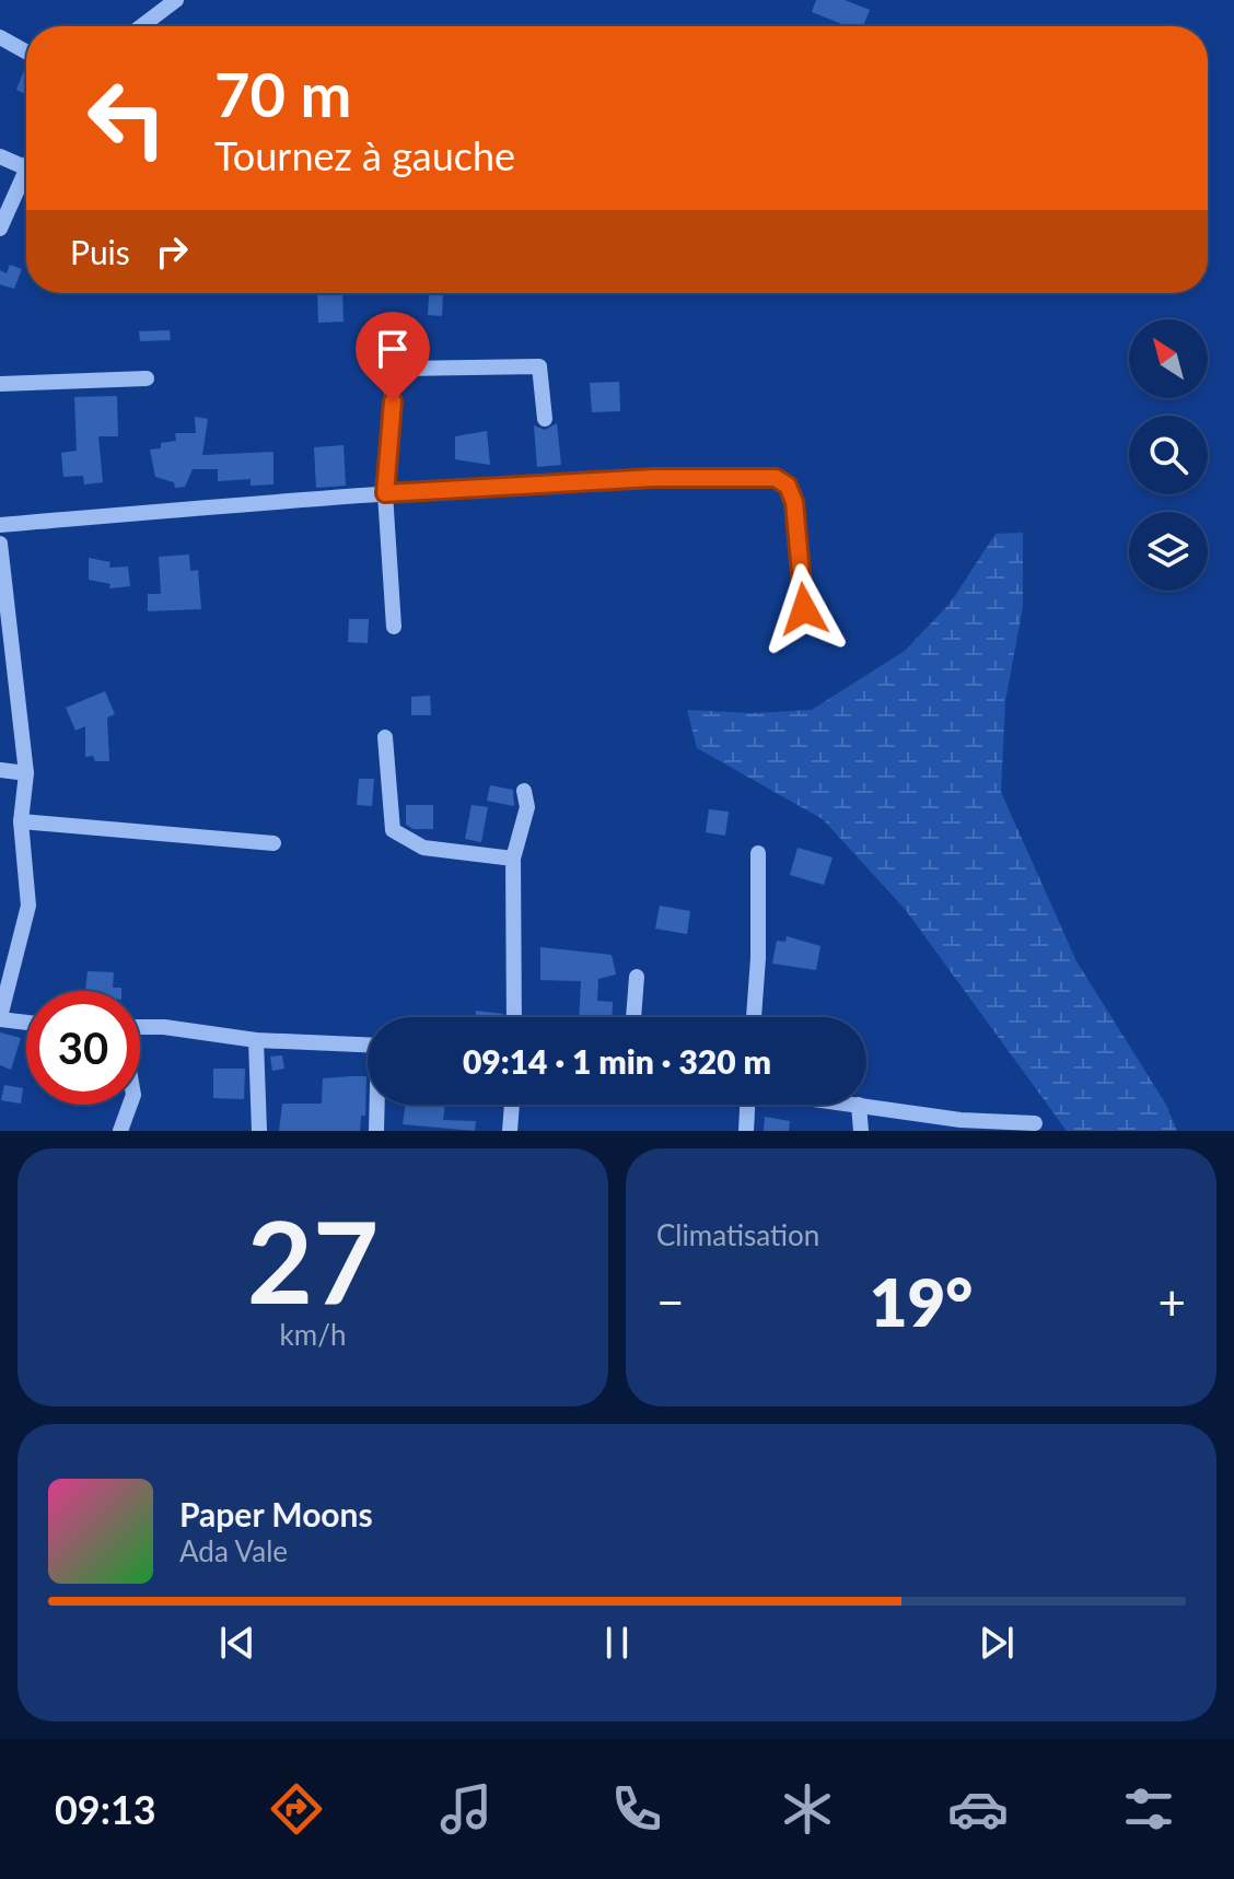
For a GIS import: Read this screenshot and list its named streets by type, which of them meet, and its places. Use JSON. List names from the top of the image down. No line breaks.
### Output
{"north":"top left","page":{"turn":["70 m","Tournez à gauche"],"then":"Puis","limit":"30","trip":"09:14 · 1 min · 320 m","tile":[["27","km/h"],"Climatisation"],"heat":["−","19°","+"],"song":["Paper Moons","Ada Vale"],"tabs":"09:13"}}
